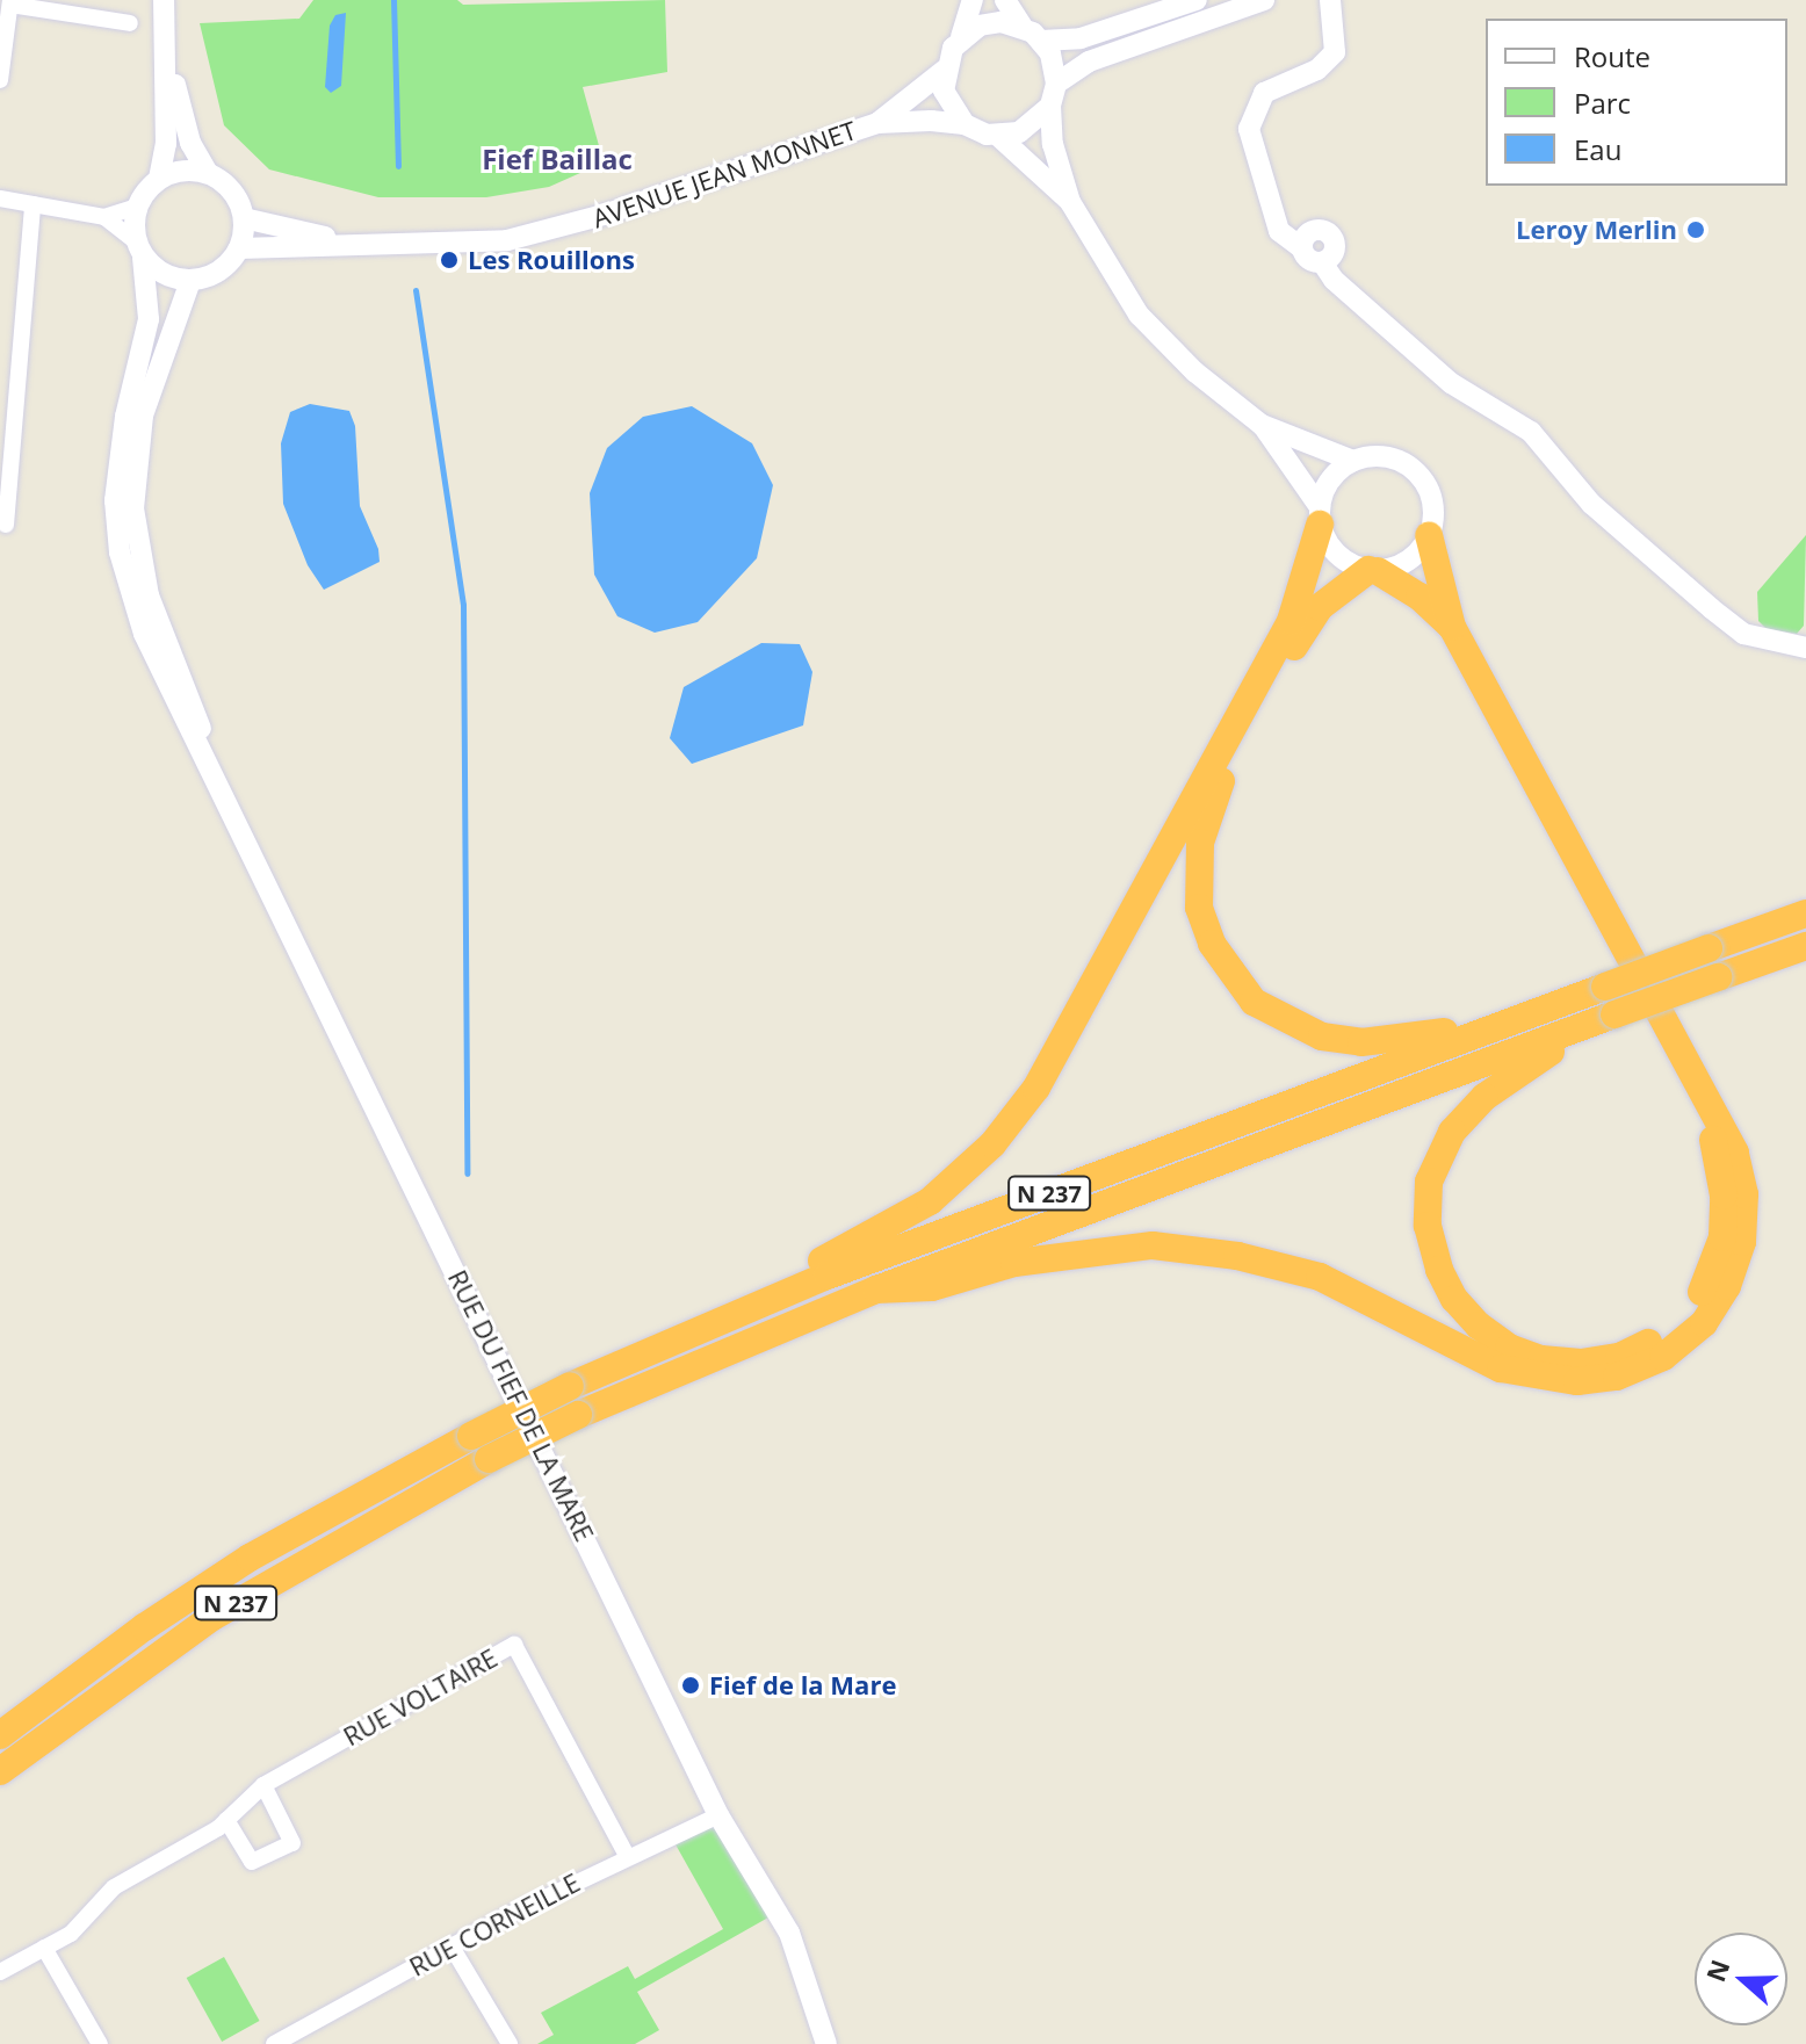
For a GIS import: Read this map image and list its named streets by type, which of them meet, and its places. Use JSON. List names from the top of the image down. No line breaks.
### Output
{"streets":{"highway":["N 237"],"main road":["AVENUE JEAN MONNET","RUE DU FIEF DE LA MARE"],"street":["RUE VOLTAIRE","RUE CORNEILLE"]},"crossings":[["AVENUE JEAN MONNET","RUE DU FIEF DE LA MARE"],["RUE DU FIEF DE LA MARE","RUE CORNEILLE"],["RUE VOLTAIRE","RUE CORNEILLE"]],"districts":["Fief Baillac"],"places":["Leroy Merlin","Les Rouillons","Fief de la Mare"],"legend":["Route","Parc","Eau"],"north":"left"}
